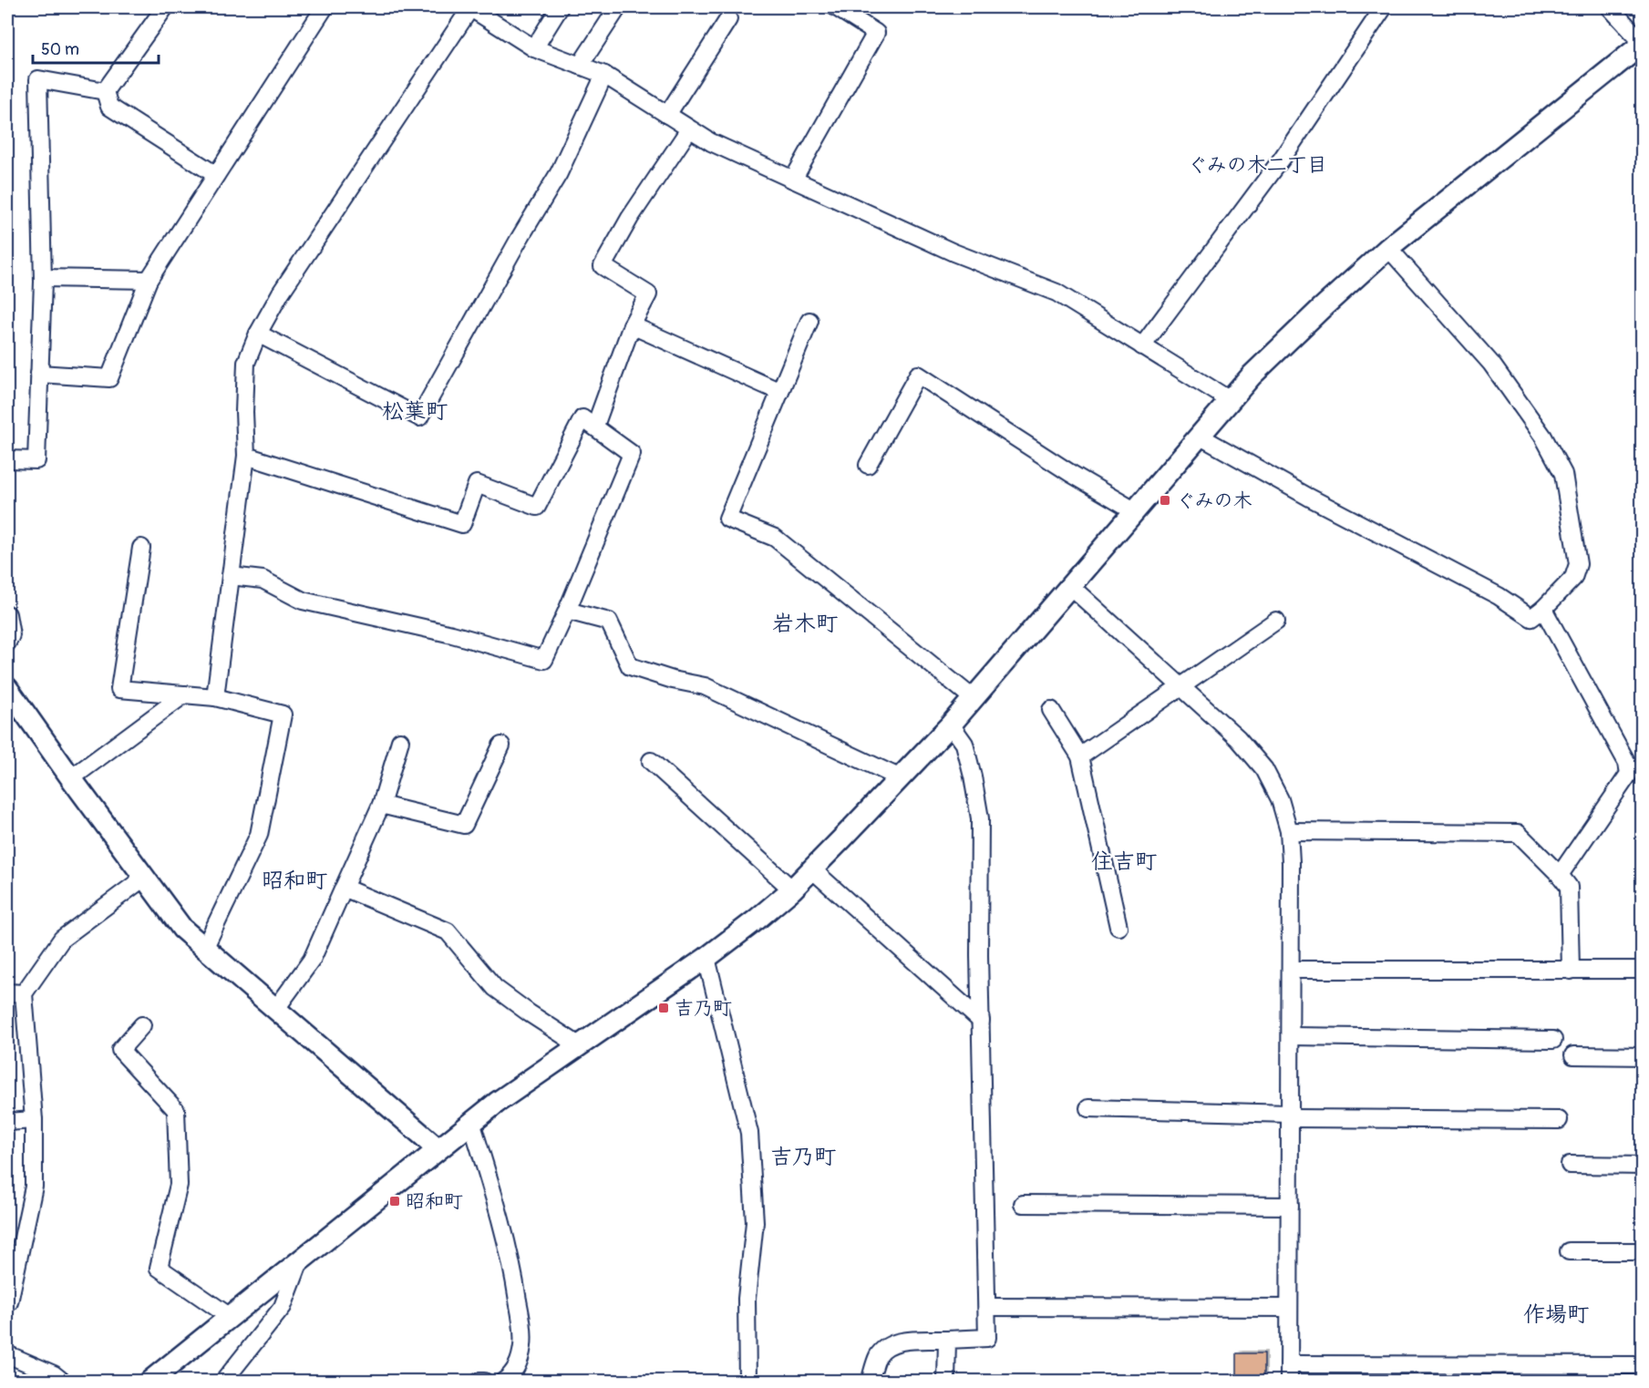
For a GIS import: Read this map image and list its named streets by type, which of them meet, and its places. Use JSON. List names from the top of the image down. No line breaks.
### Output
{"districts":["ぐみの木二丁目","松葉町","岩木町","住吉町","昭和町","吉乃町","作場町"],"places":{"transit":["ぐみの木","吉乃町","昭和町"]},"scale_bar":"50 m"}
